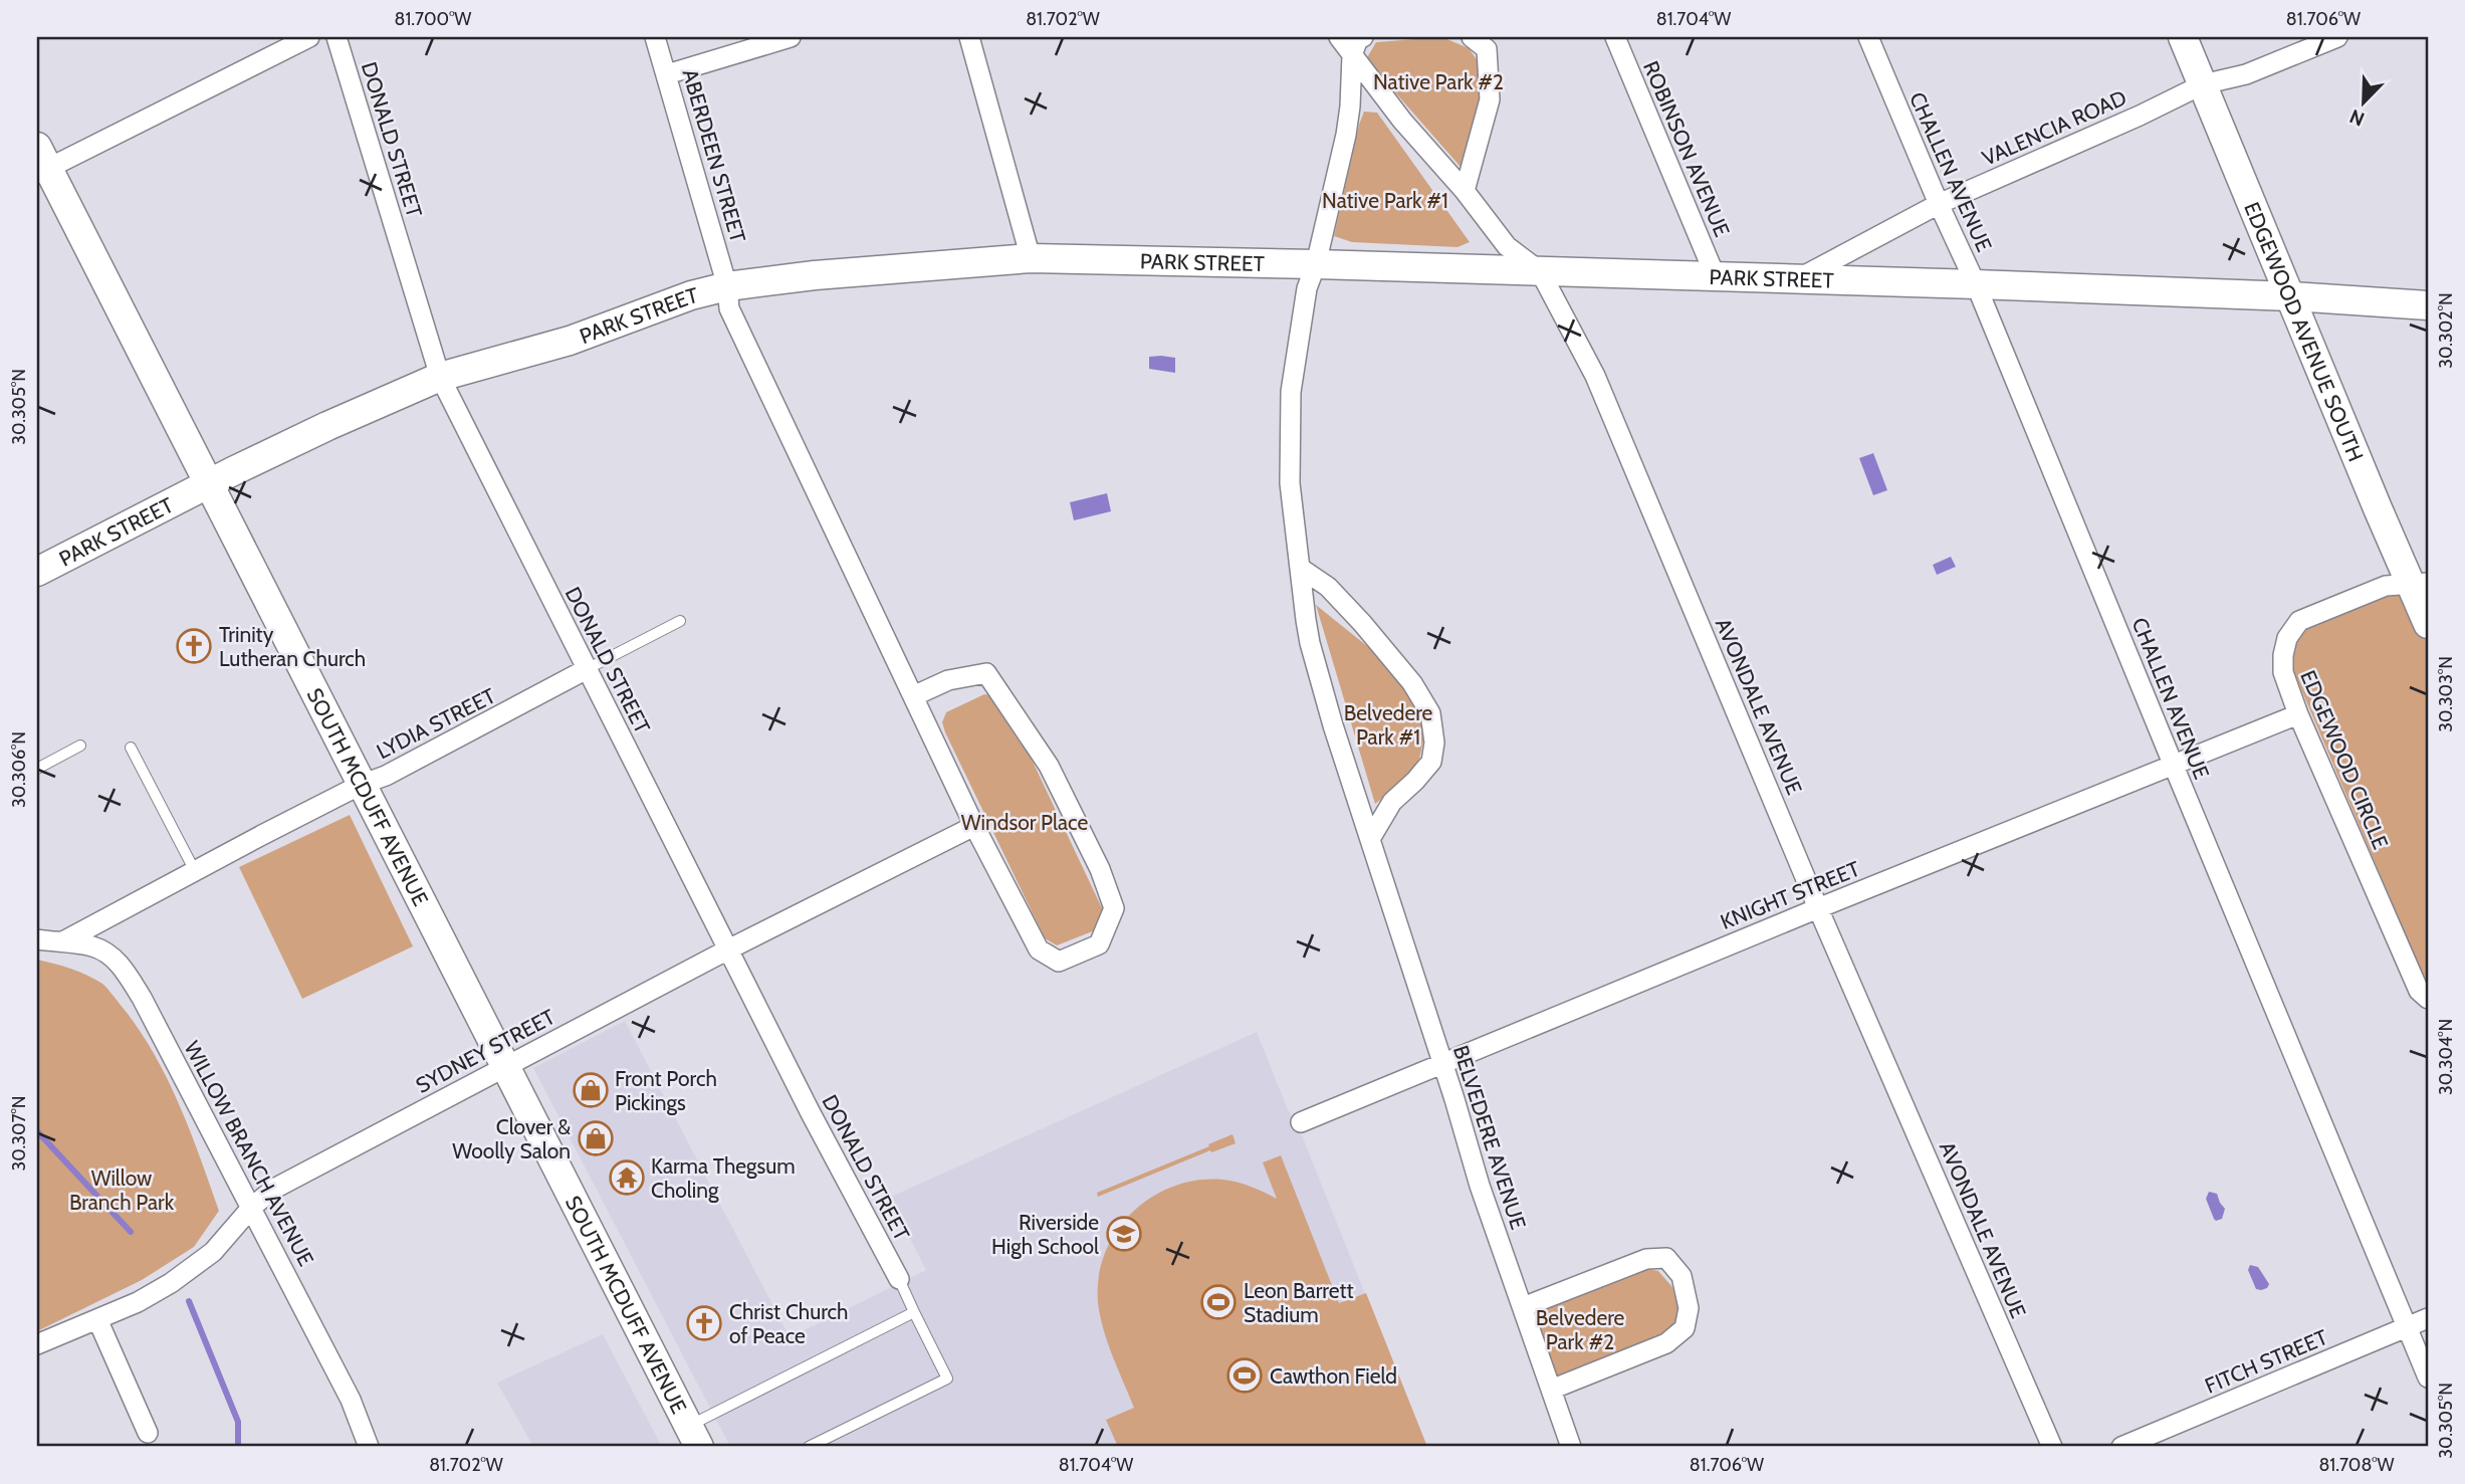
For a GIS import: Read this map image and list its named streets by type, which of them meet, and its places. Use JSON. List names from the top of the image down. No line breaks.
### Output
{"streets":{"street":["VALENCIA ROAD","DONALD STREET","ROBINSON AVENUE","ABERDEEN STREET","CHALLEN AVENUE","PARK STREET","EDGEWOOD AVENUE SOUTH","AVONDALE AVENUE","LYDIA STREET","EDGEWOOD CIRCLE","SOUTH MCDUFF AVENUE","KNIGHT STREET","SYDNEY STREET","BELVEDERE AVENUE","WILLOW BRANCH AVENUE","FITCH STREET"]},"crossings":[["VALENCIA ROAD","CHALLEN AVENUE"],["VALENCIA ROAD","PARK STREET"],["VALENCIA ROAD","EDGEWOOD AVENUE SOUTH"],["DONALD STREET","PARK STREET"],["DONALD STREET","LYDIA STREET"],["DONALD STREET","SYDNEY STREET"],["ROBINSON AVENUE","PARK STREET"],["ABERDEEN STREET","PARK STREET"],["CHALLEN AVENUE","PARK STREET"],["CHALLEN AVENUE","KNIGHT STREET"],["CHALLEN AVENUE","FITCH STREET"],["PARK STREET","EDGEWOOD AVENUE SOUTH"],["PARK STREET","AVONDALE AVENUE"],["PARK STREET","SOUTH MCDUFF AVENUE"],["PARK STREET","BELVEDERE AVENUE"],["EDGEWOOD AVENUE SOUTH","EDGEWOOD CIRCLE"],["AVONDALE AVENUE","KNIGHT STREET"],["AVONDALE AVENUE","BELVEDERE AVENUE"],["LYDIA STREET","SOUTH MCDUFF AVENUE"],["LYDIA STREET","WILLOW BRANCH AVENUE"],["EDGEWOOD CIRCLE","KNIGHT STREET"],["SOUTH MCDUFF AVENUE","SYDNEY STREET"],["KNIGHT STREET","BELVEDERE AVENUE"],["SYDNEY STREET","WILLOW BRANCH AVENUE"]],"parks":["Native Park #2","Native Park #1","Belvedere Park #1","Windsor Place","Willow Branch Park","Belvedere Park #2"],"places":{"church":["Trinity Lutheran Church","Christ Church of Peace"],"shop":["Front Porch Pickings","Clover & Woolly Salon"],"temple":["Karma Thegsum Choling"],"school or university":["Riverside High School"],"sports":["Leon Barrett Stadium","Cawthon Field"]},"north":"bottom left","coordinates":["81.700°W","81.702°W","81.704°W","81.706°W","30.302°N","30.305°N","30.303°N","30.306°N","30.304°N","30.307°N","81.708°W"]}
